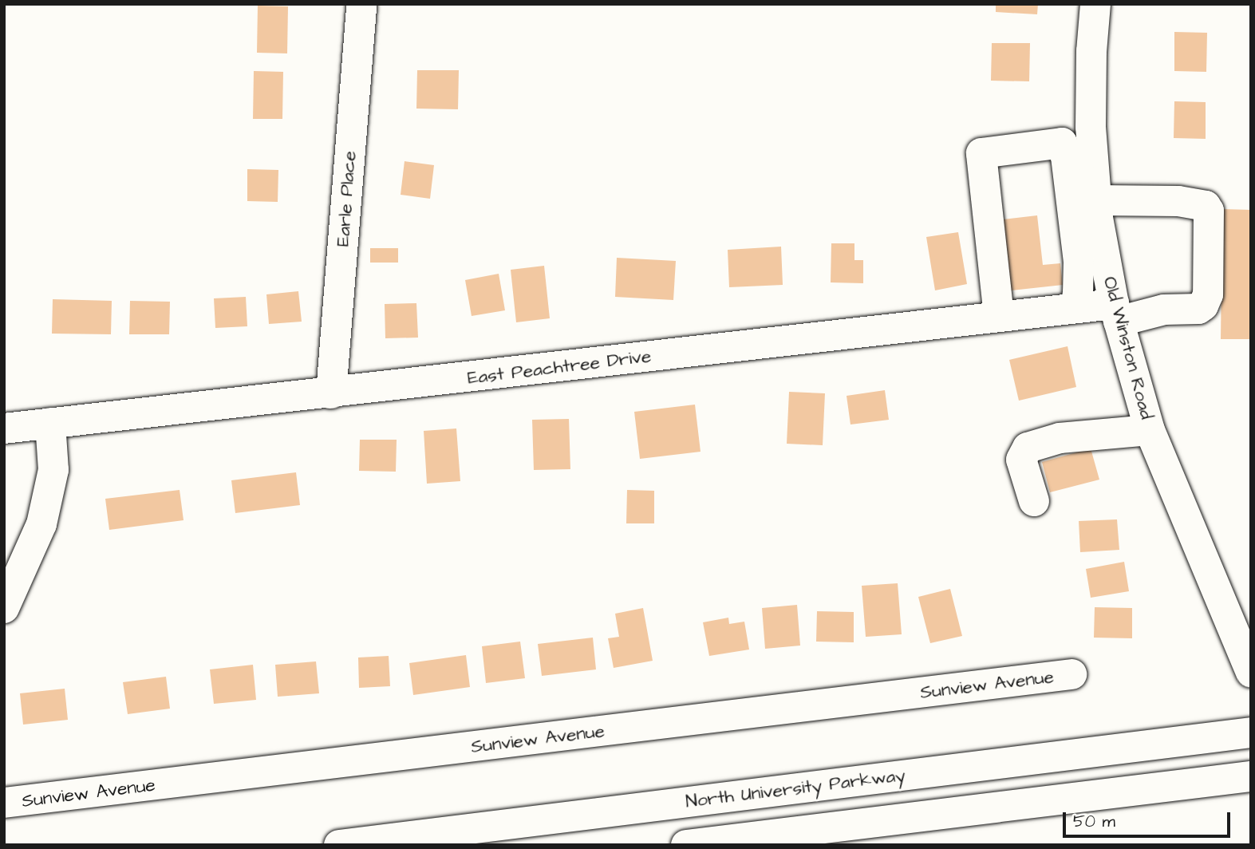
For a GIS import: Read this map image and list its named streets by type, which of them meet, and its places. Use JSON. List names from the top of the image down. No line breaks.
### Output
{"streets":{"street":["Earle Place","Old Winston Road","East Peachtree Drive","Sunview Avenue","North University Parkway"]},"crossings":[["Earle Place","East Peachtree Drive"],["Old Winston Road","East Peachtree Drive"]],"scale_bar":"50 m"}
